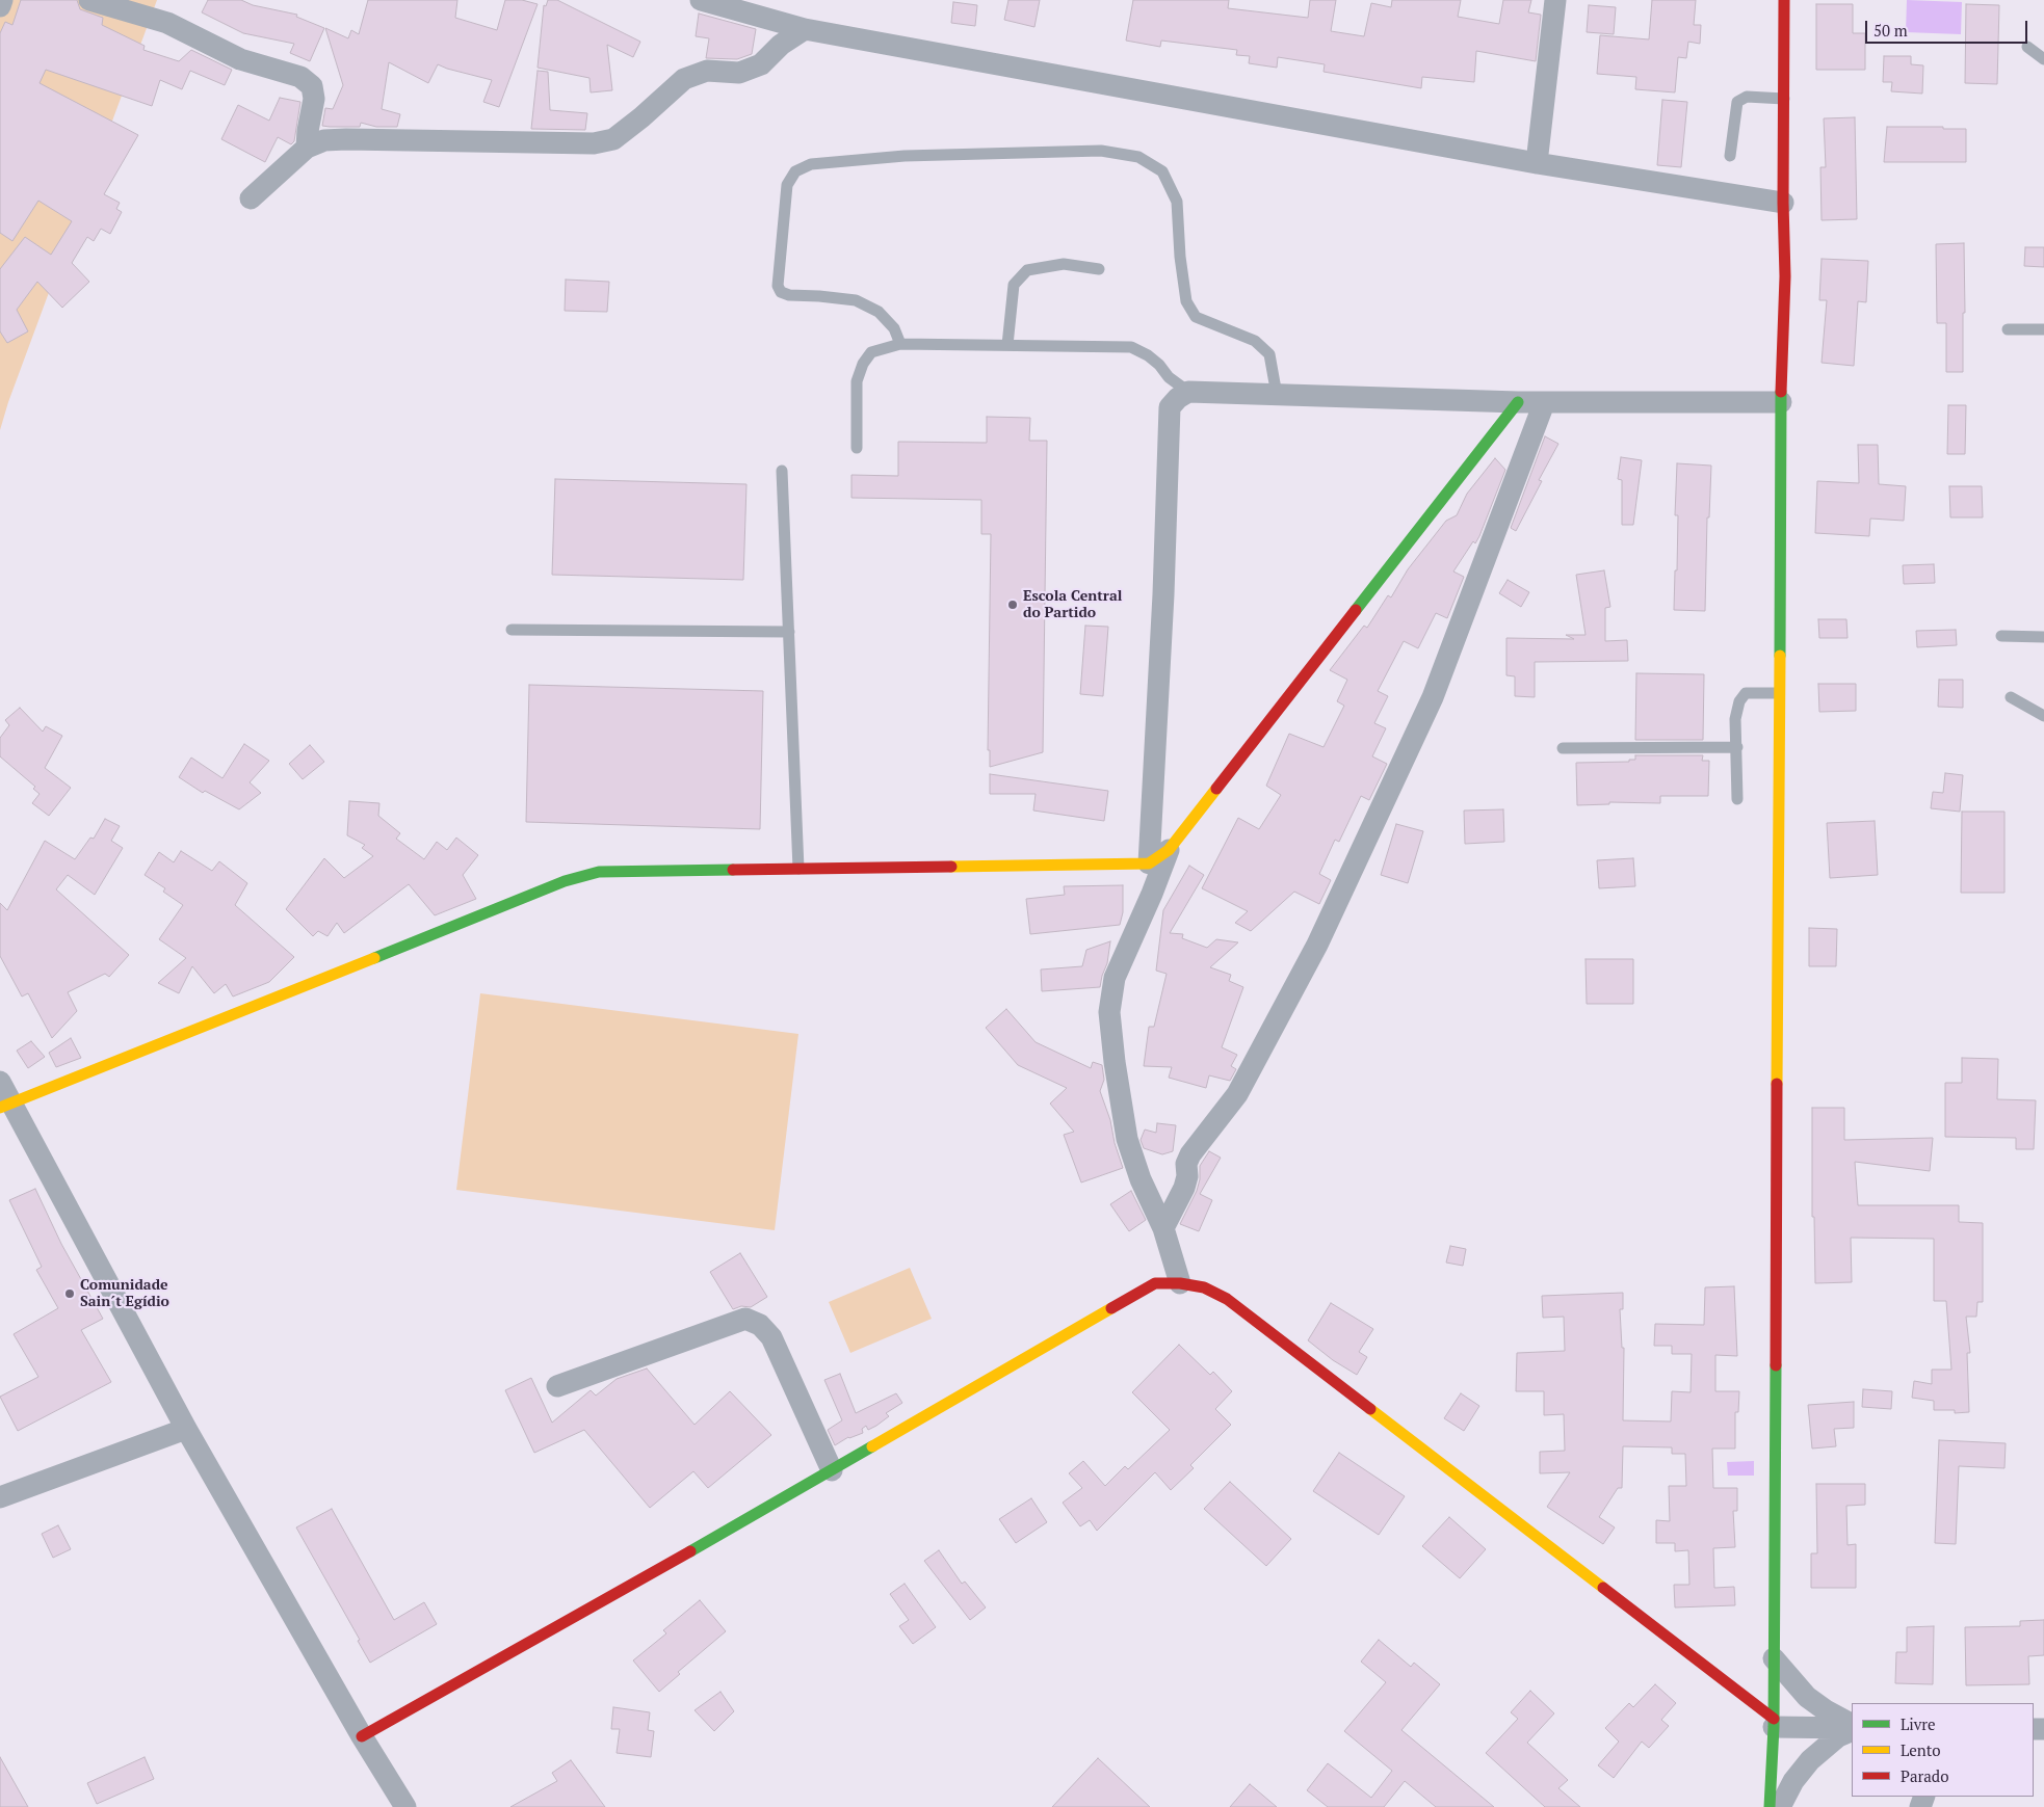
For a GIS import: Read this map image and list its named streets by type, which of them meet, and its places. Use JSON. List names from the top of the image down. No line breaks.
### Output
{"places":["Escola Central do Partido","Comunidade Sain´t Egídio"],"legend":["Livre","Lento","Parado"],"scale_bar":"50 m"}
